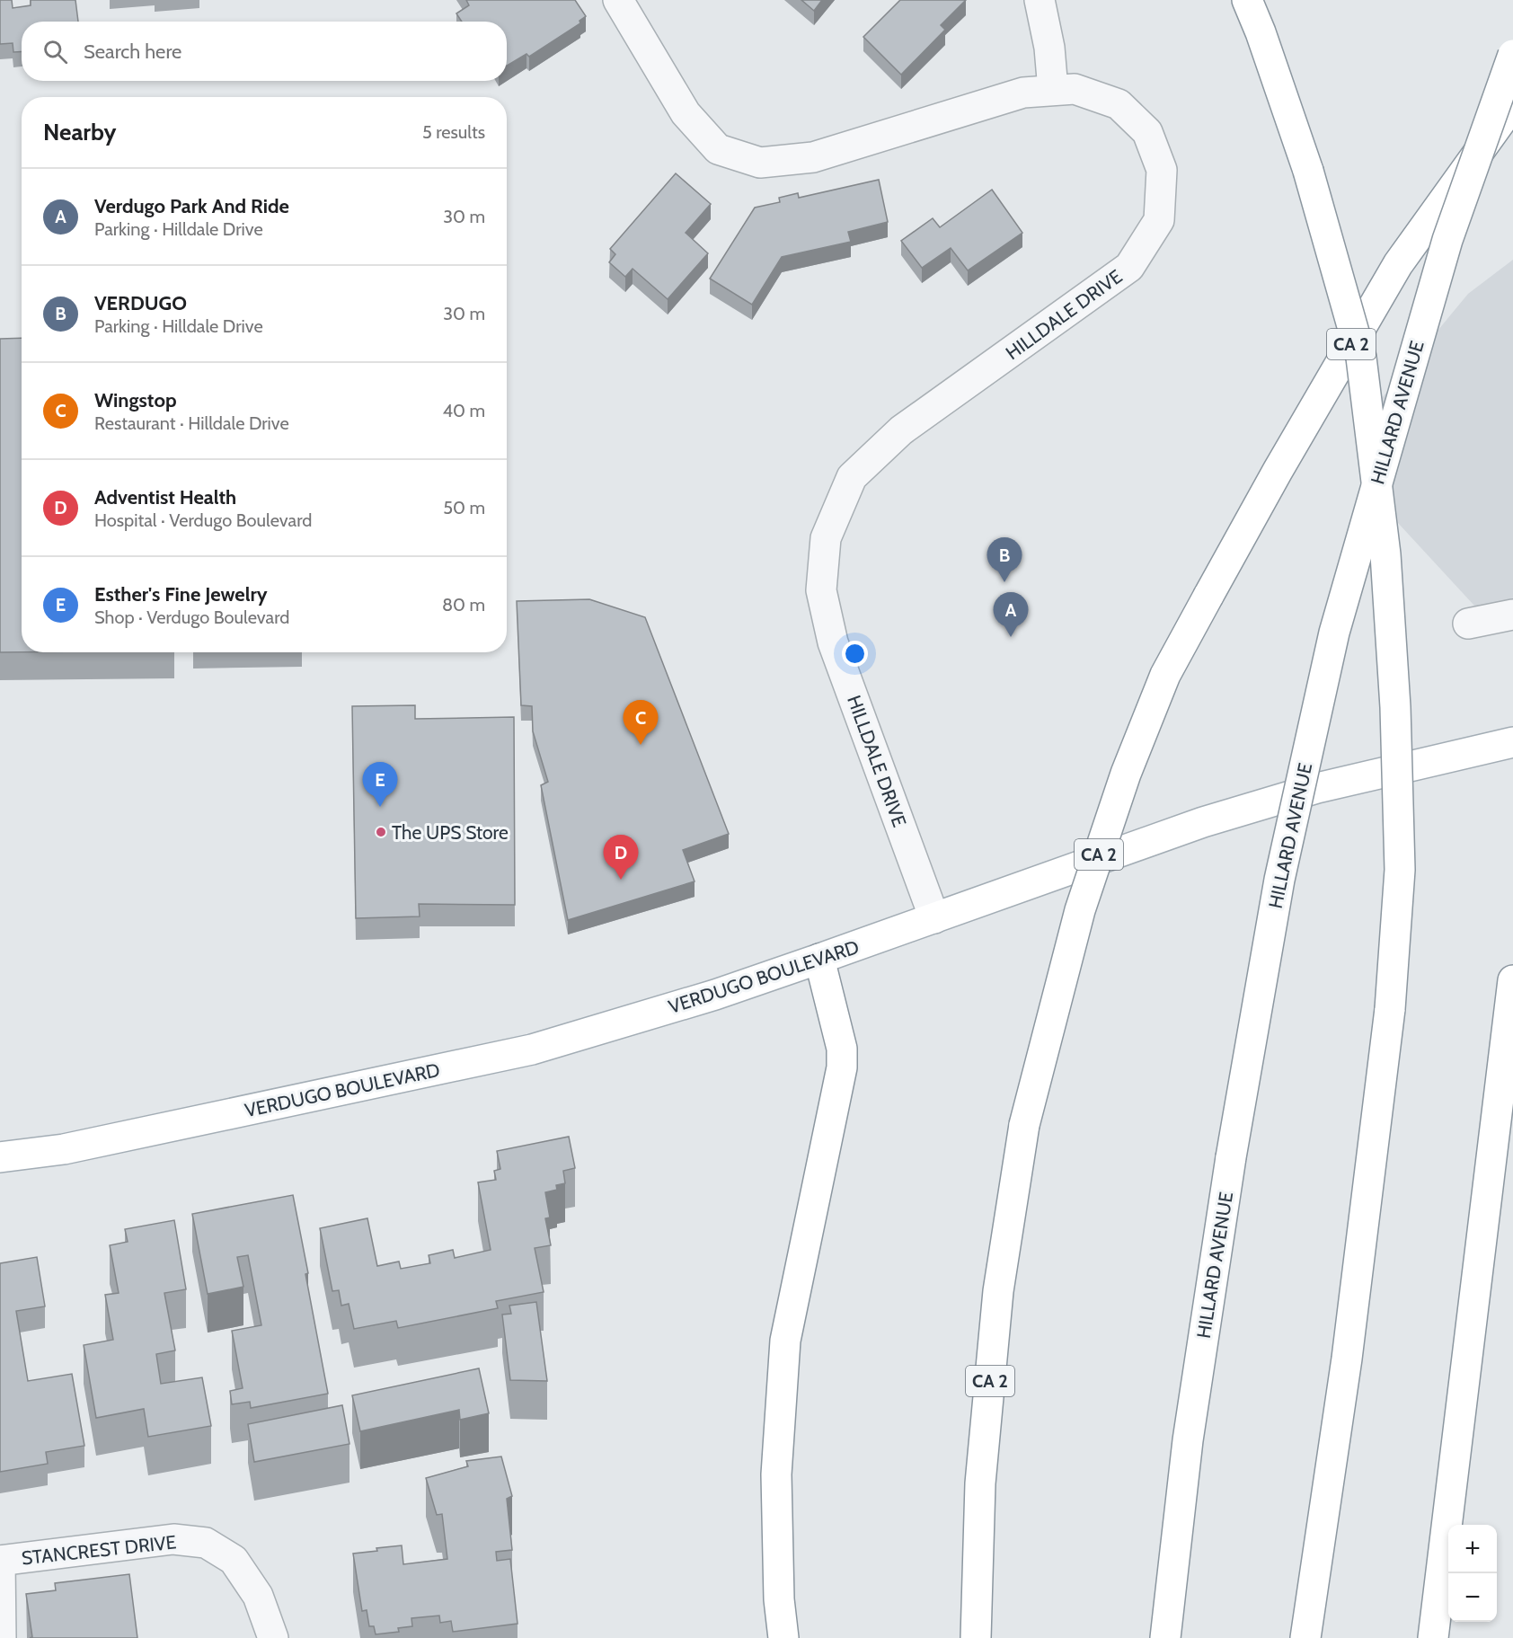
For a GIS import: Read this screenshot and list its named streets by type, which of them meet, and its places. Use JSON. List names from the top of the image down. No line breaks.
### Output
{"streets":{"main road":["CA 2","HILLARD AVENUE","VERDUGO BOULEVARD"],"street":["HILLDALE DRIVE","STANCREST DRIVE"]},"crossings":[["HILLDALE DRIVE","VERDUGO BOULEVARD"]],"places":["The UPS Store"],"page":{"search":"Search here","heading":["Nearby","5 results"],"list":[{"mark":"A","name":"Verdugo Park And Ride","note":"Parking · Hilldale Drive","value":"30 m"},{"mark":"B","name":"VERDUGO","note":"Parking · Hilldale Drive","value":"30 m"},{"mark":"C","name":"Wingstop","note":"Restaurant · Hilldale Drive","value":"40 m"},{"mark":"D","name":"Adventist Health","note":"Hospital · Verdugo Boulevard","value":"50 m"},{"mark":"E","name":"Esther's Fine Jewelry","note":"Shop · Verdugo Boulevard","value":"80 m"}],"pins":["B","A","C","E","D"],"map_buttons":["+","−"]}}
